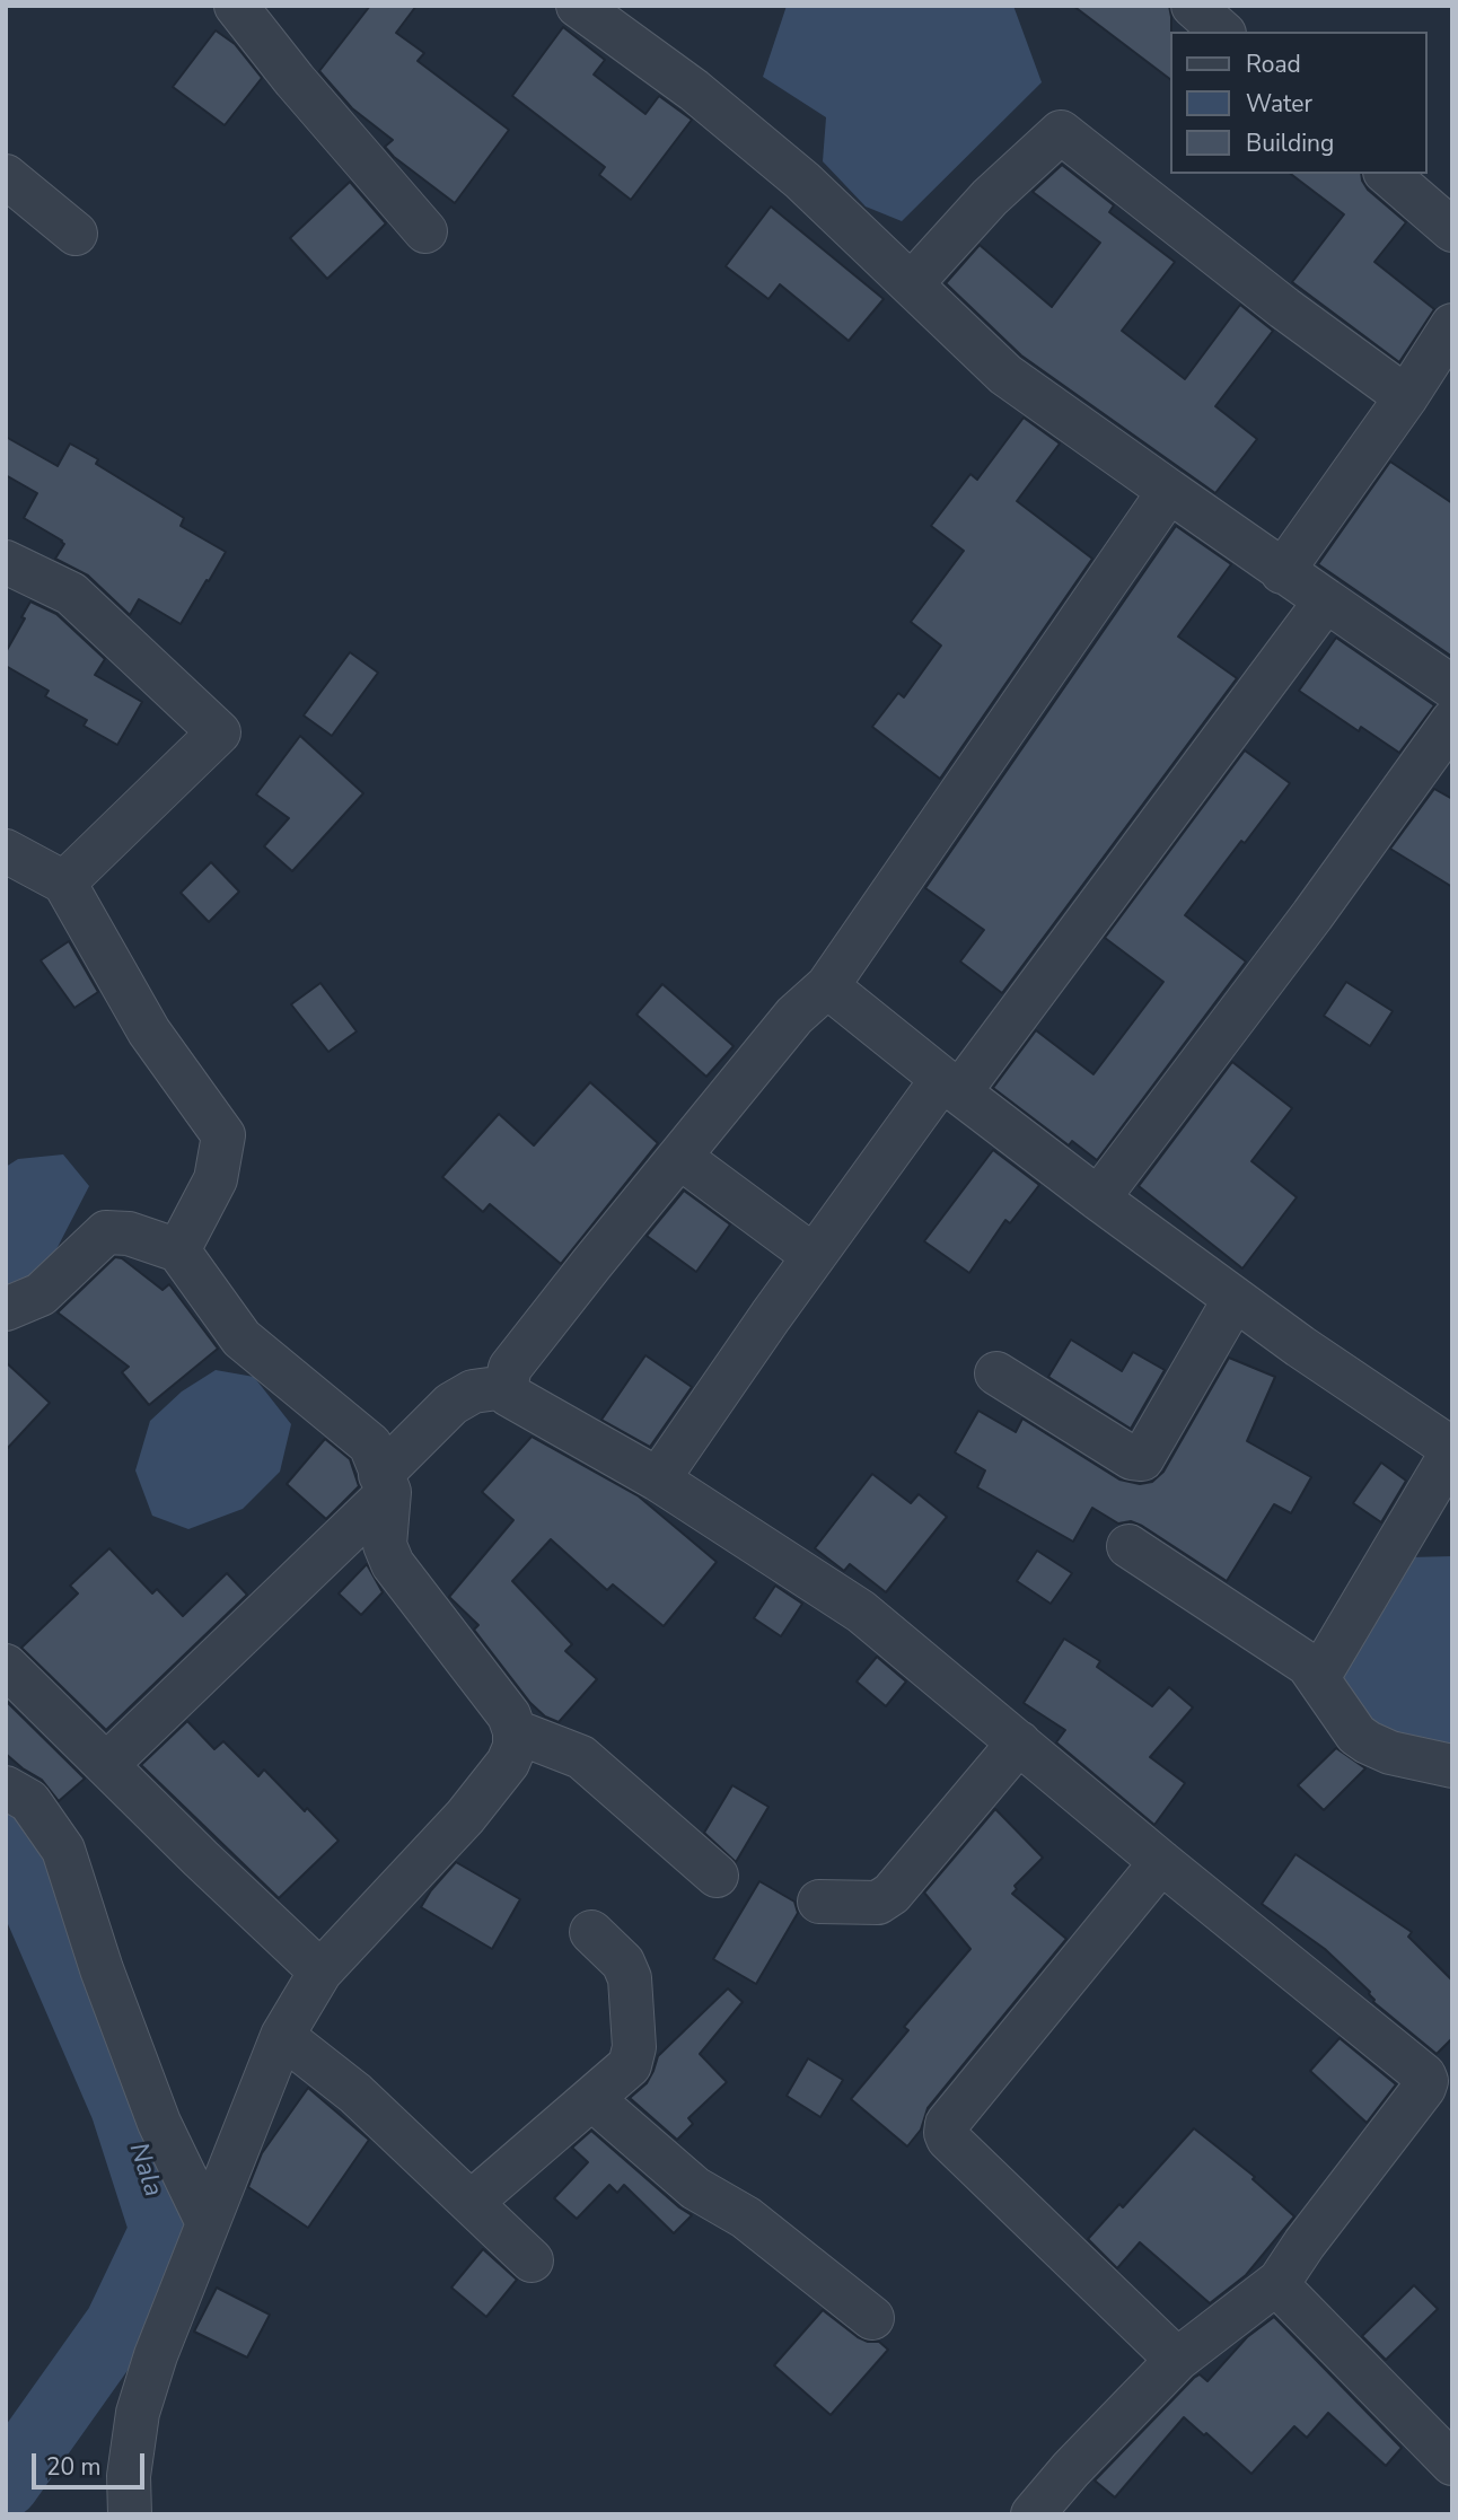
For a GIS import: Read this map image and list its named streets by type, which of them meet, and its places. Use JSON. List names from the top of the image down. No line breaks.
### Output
{"water":["Nala"],"legend":["Road","Water","Building"],"scale_bar":"20 m"}
